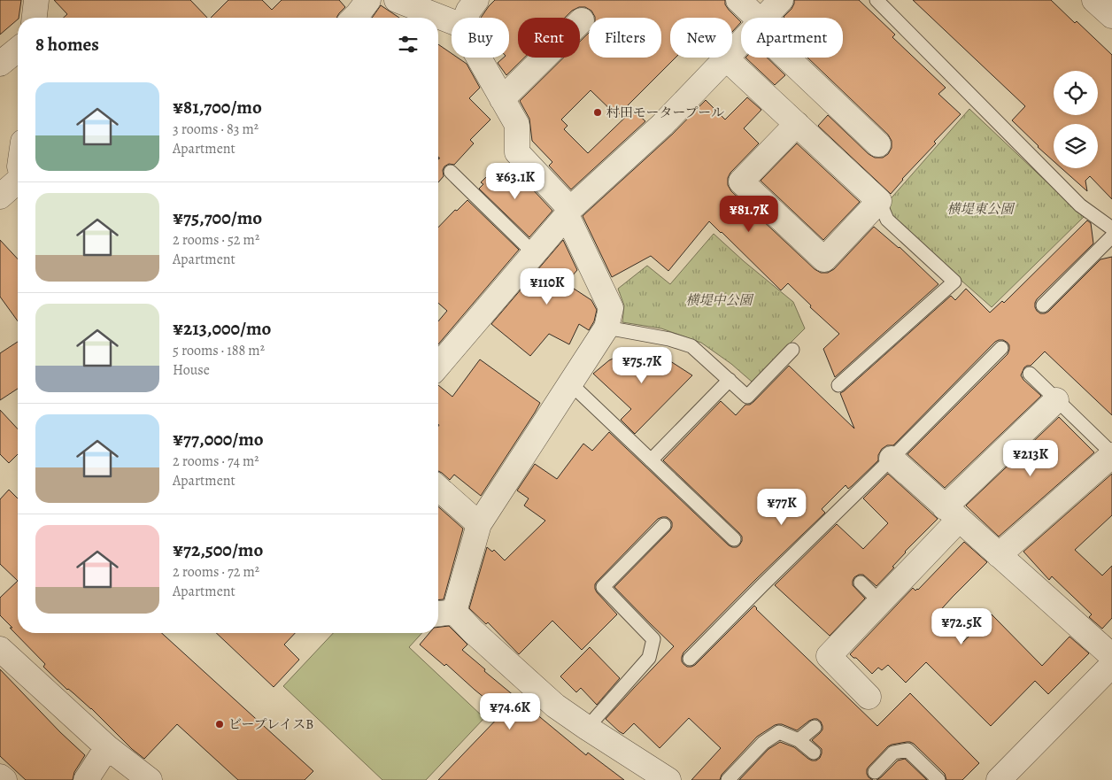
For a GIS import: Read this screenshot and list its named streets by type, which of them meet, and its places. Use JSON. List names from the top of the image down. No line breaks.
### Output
{"parks":["横堤東公園","横堤中公園"],"places":["村田モータープール","ビープレイスB"],"page":{"chip":["Buy","Rent","Filters","New","Apartment"],"heading":"8 homes","list":[{"name":"¥81,700/mo","note":"3 rooms · 83 m² · Apartment"},{"name":"¥75,700/mo","note":"2 rooms · 52 m² · Apartment"},{"name":"¥213,000/mo","note":"5 rooms · 188 m² · House"},{"name":"¥77,000/mo","note":"2 rooms · 74 m² · Apartment"},{"name":"¥72,500/mo","note":"2 rooms · 72 m² · Apartment"}],"price":["¥63.1K","¥81.7K","¥110K","¥75.7K","¥213K","¥77K","¥72.5K","¥74.6K"]}}
